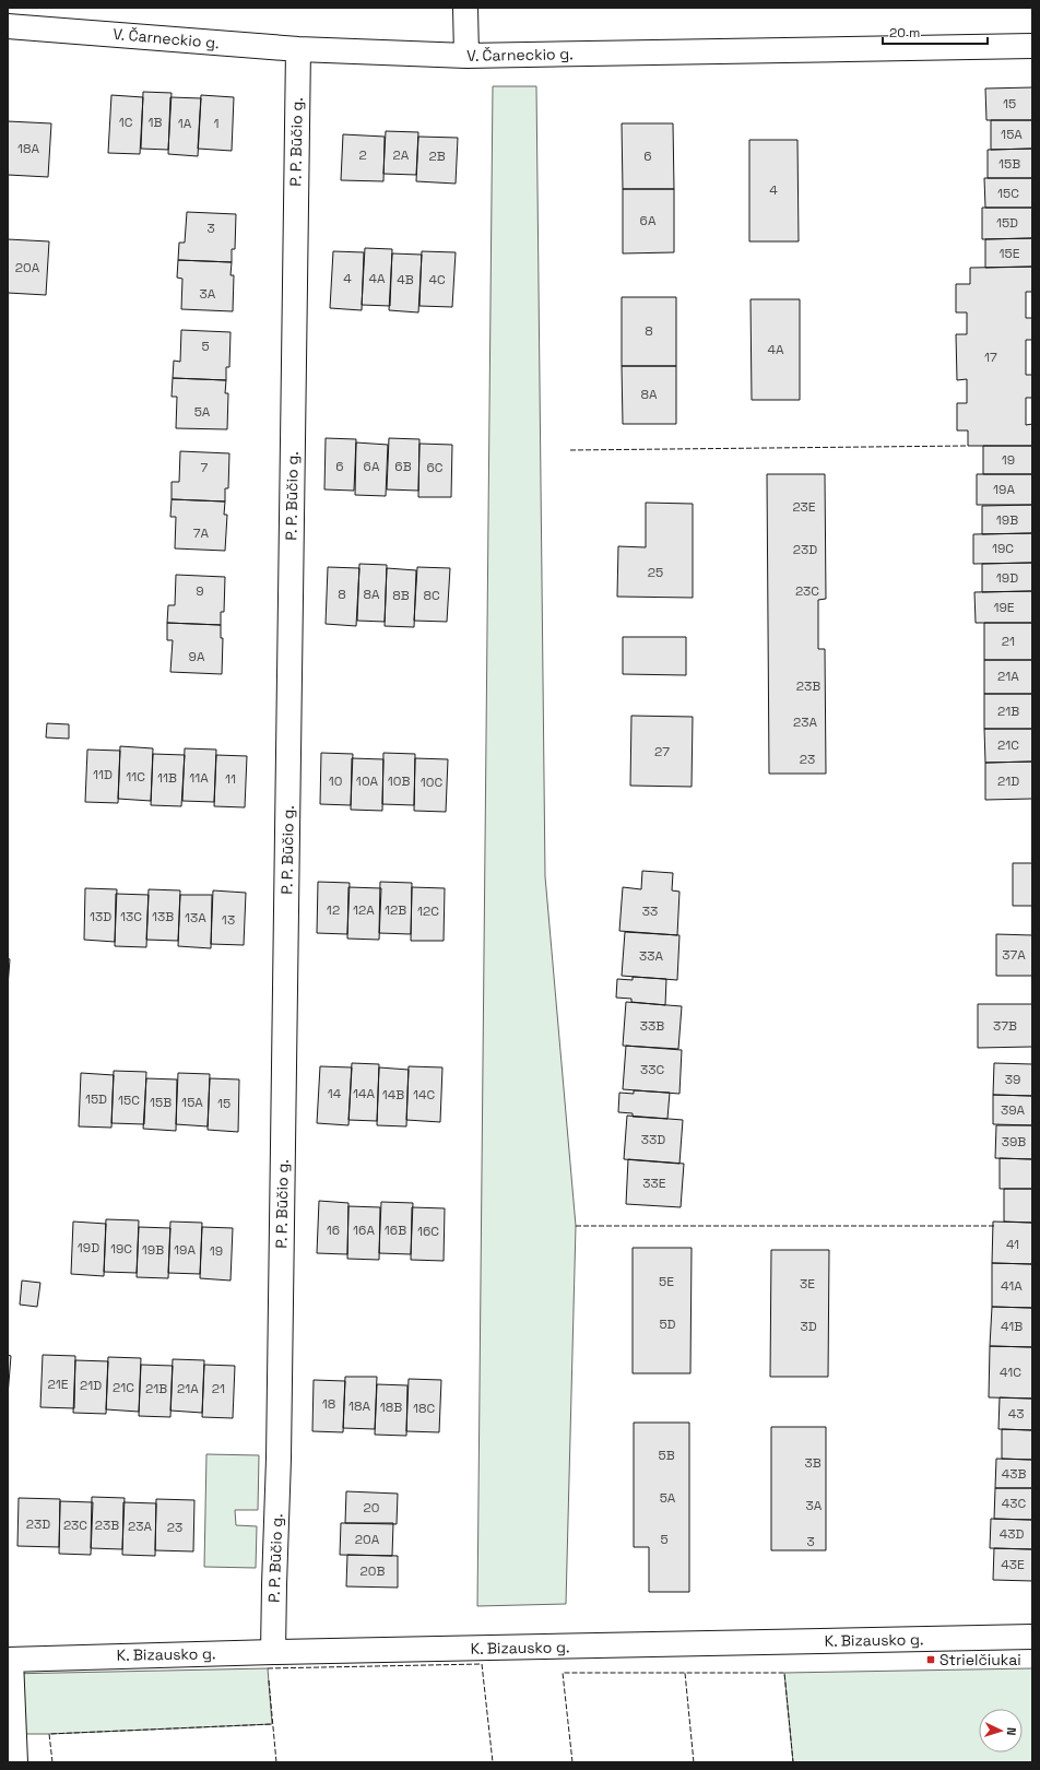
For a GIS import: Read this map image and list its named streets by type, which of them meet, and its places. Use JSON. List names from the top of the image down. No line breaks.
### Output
{"streets":{"street":["V. Čarneckio g.","P. P. Būčio g.","K. Bizausko g."]},"crossings":[["V. Čarneckio g.","P. P. Būčio g."],["P. P. Būčio g.","K. Bizausko g."]],"places":{"transit":["Strielčiukai"]},"house_numbers":["15","1C","1B","1A","1","15A","18A","2","2A","2B","6","15B","4","15C","6A","15D","3","15E","20A","4","4A","4B","4C","3A","8","5","4A","17","8A","5A","19","6","6A","6B","7","6C","19A","23E","19B","7A","19C","23D","25","19D","9","23C","8","8A","8B","8C","19E","21","9A","21A","23B","21B","23A","21C","27","23","11D","11C","11B","11A","11","10","10A","10B","21D","10C","12","12A","12B","12C","33","13D","13C","13B","13A","13","37A","33A","33B","37B","33C","39","14","14A","14B","14C","15D","15C","15B","15A","15","39A","33D","39B","33E","16","16A","16B","16C","41","19D","19C","19B","19A","19","5E","3E","41A","5D","3D","41B","41C","21E","21D","21C","21B","21A","21","18","18A","18B","18C","43","5B","3B","43B","5A","43C","3A","20","23D","23C","23B","23A","23","43D","20A","5","3","43E","20B"],"scale_bar":"20 m","north":"right"}
